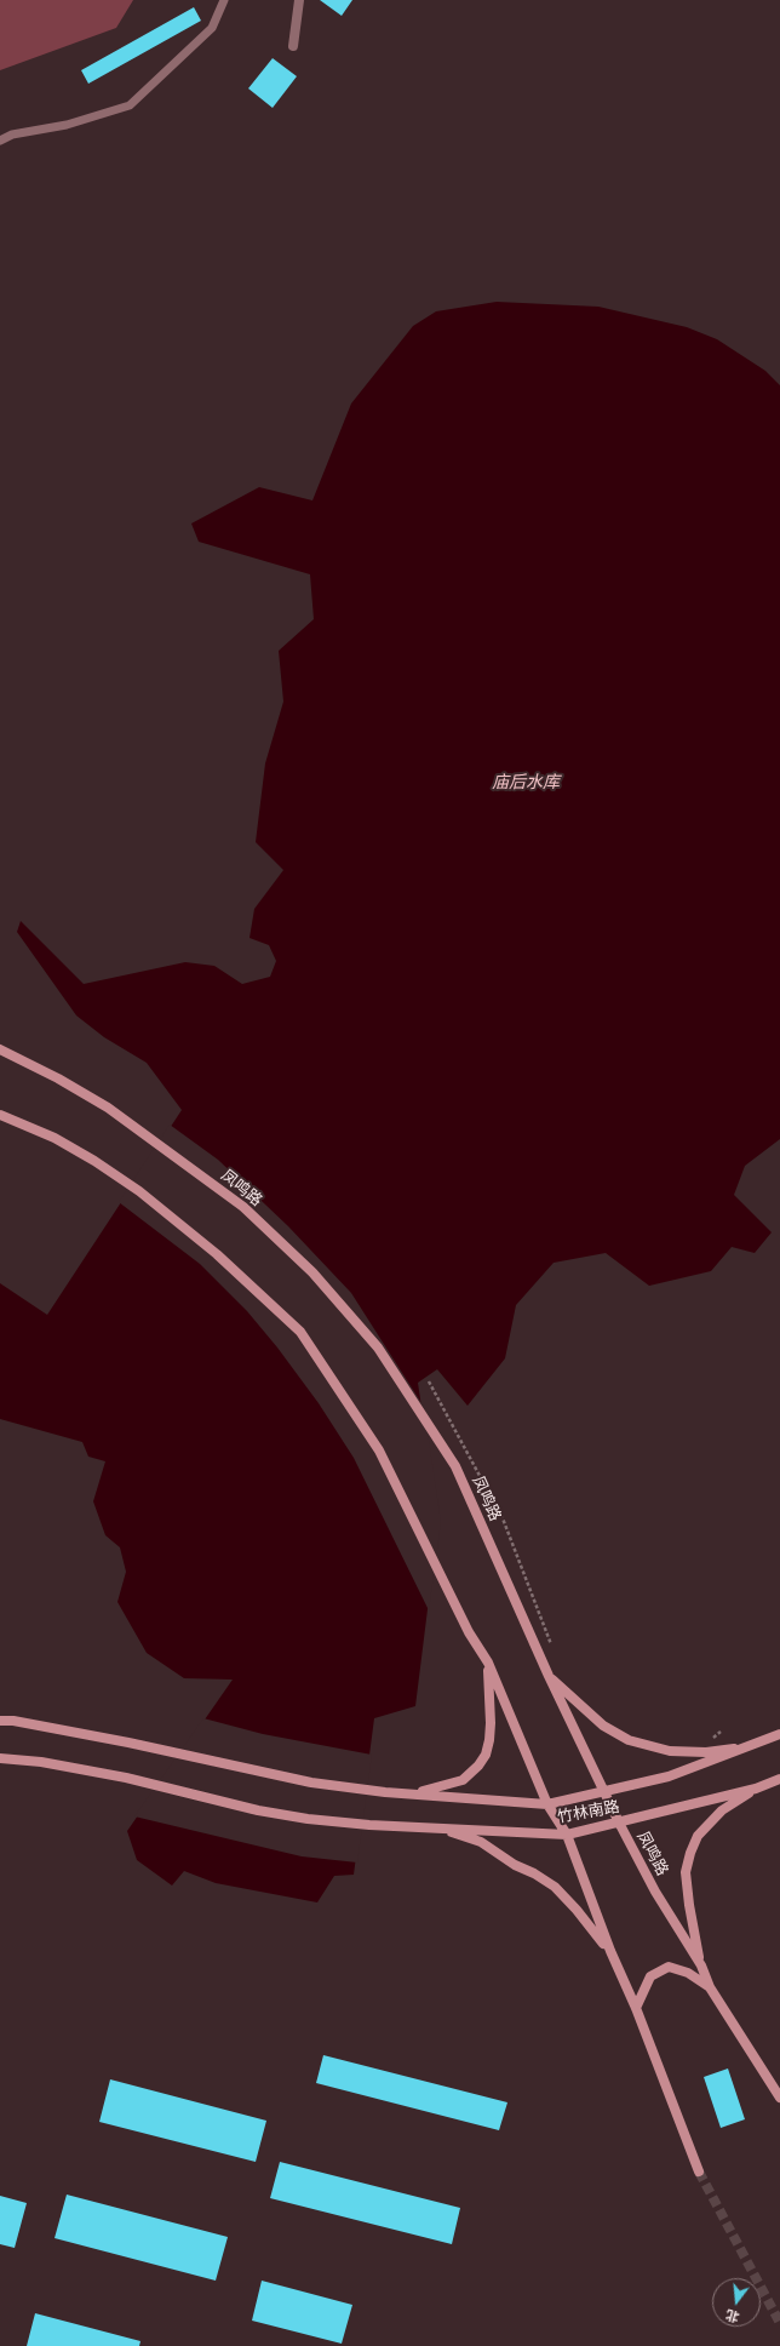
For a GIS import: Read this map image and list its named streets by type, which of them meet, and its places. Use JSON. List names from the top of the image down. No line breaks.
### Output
{"streets":{"main road":["凤鸣路","竹林南路"]},"crossings":[["凤鸣路","竹林南路"]],"water":["庙后水库"],"north":"bottom"}
